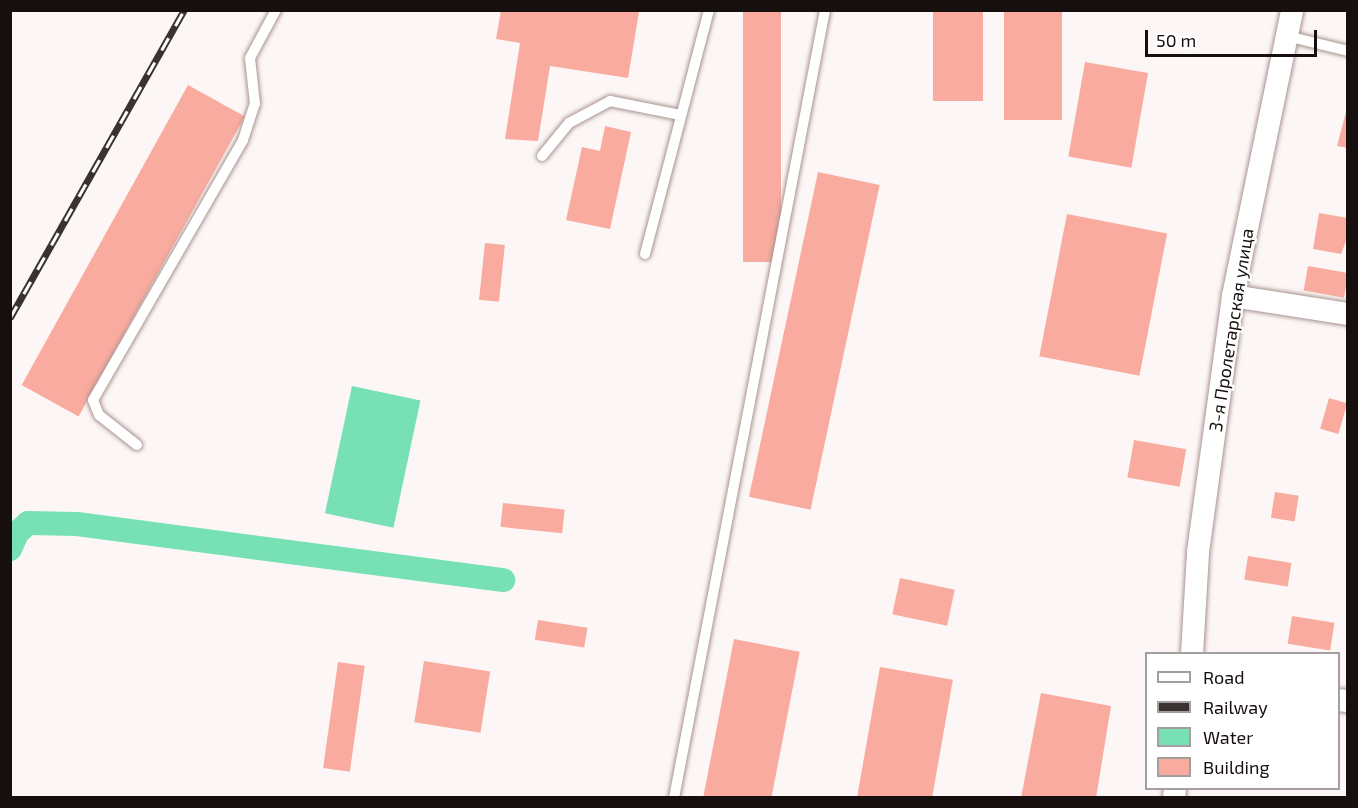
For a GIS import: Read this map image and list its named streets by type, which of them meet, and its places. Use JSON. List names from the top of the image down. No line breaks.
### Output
{"streets":{"street":["3-я Пролетарская улица"]},"legend":["Road","Railway","Water","Building"],"scale_bar":"50 m"}
